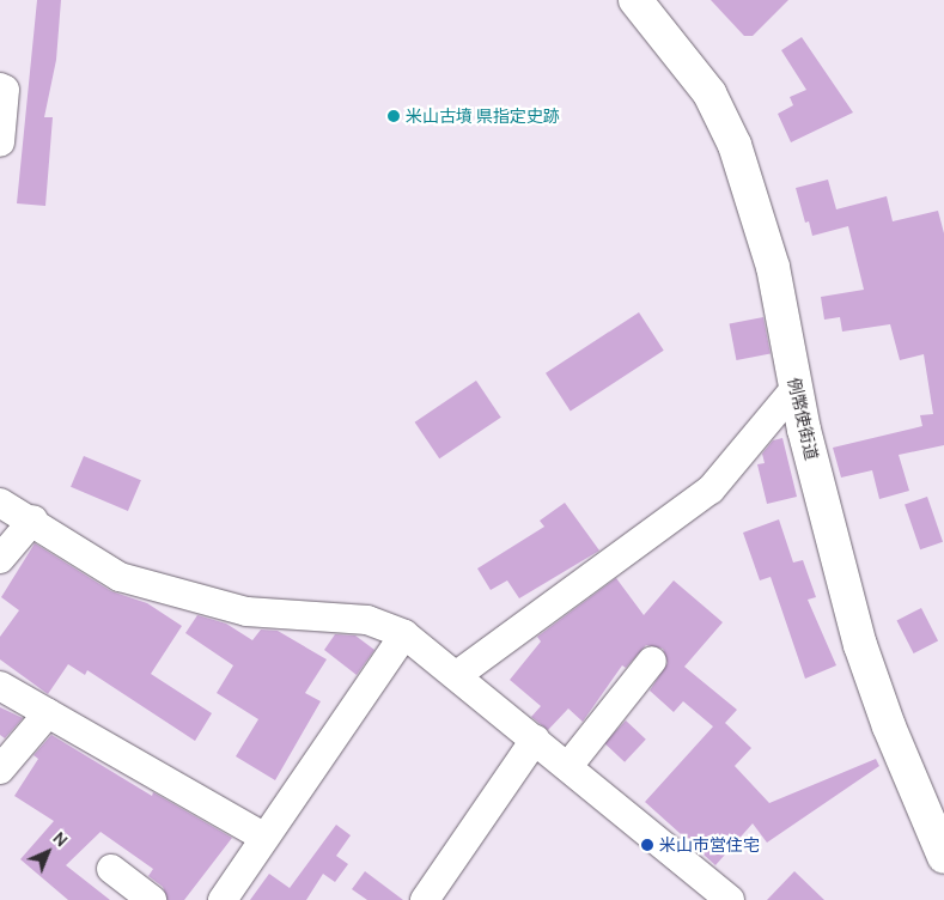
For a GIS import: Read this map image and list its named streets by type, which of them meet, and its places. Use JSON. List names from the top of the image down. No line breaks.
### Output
{"streets":{"street":["例幣使街道"]},"places":["米山古墳 県指定史跡","米山市営住宅"],"north":"top right"}
